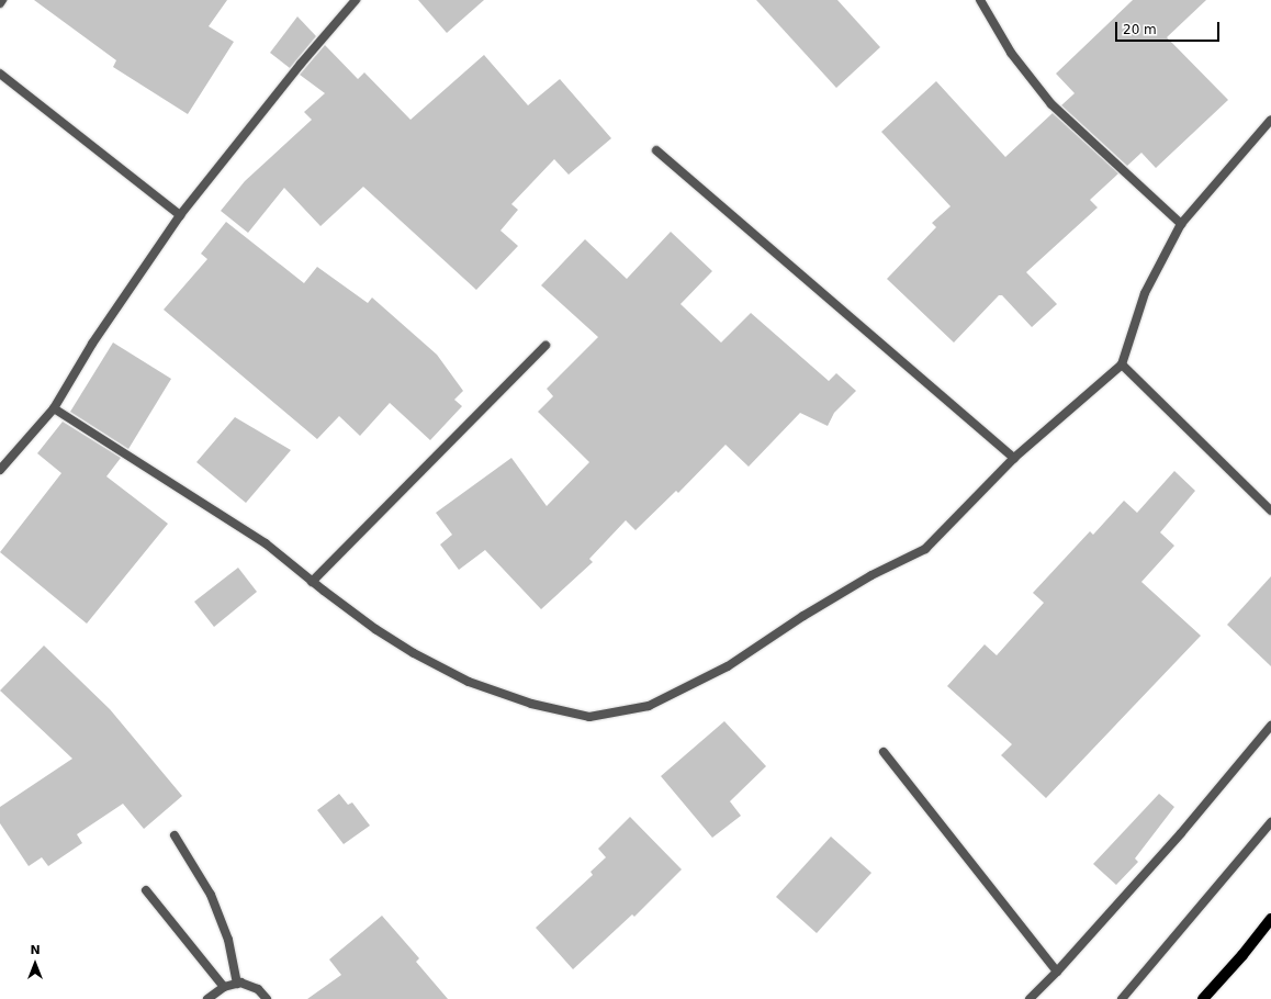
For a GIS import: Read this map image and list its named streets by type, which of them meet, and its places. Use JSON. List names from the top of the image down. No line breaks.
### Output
{"scale_bar":"20 m","north":"top"}
